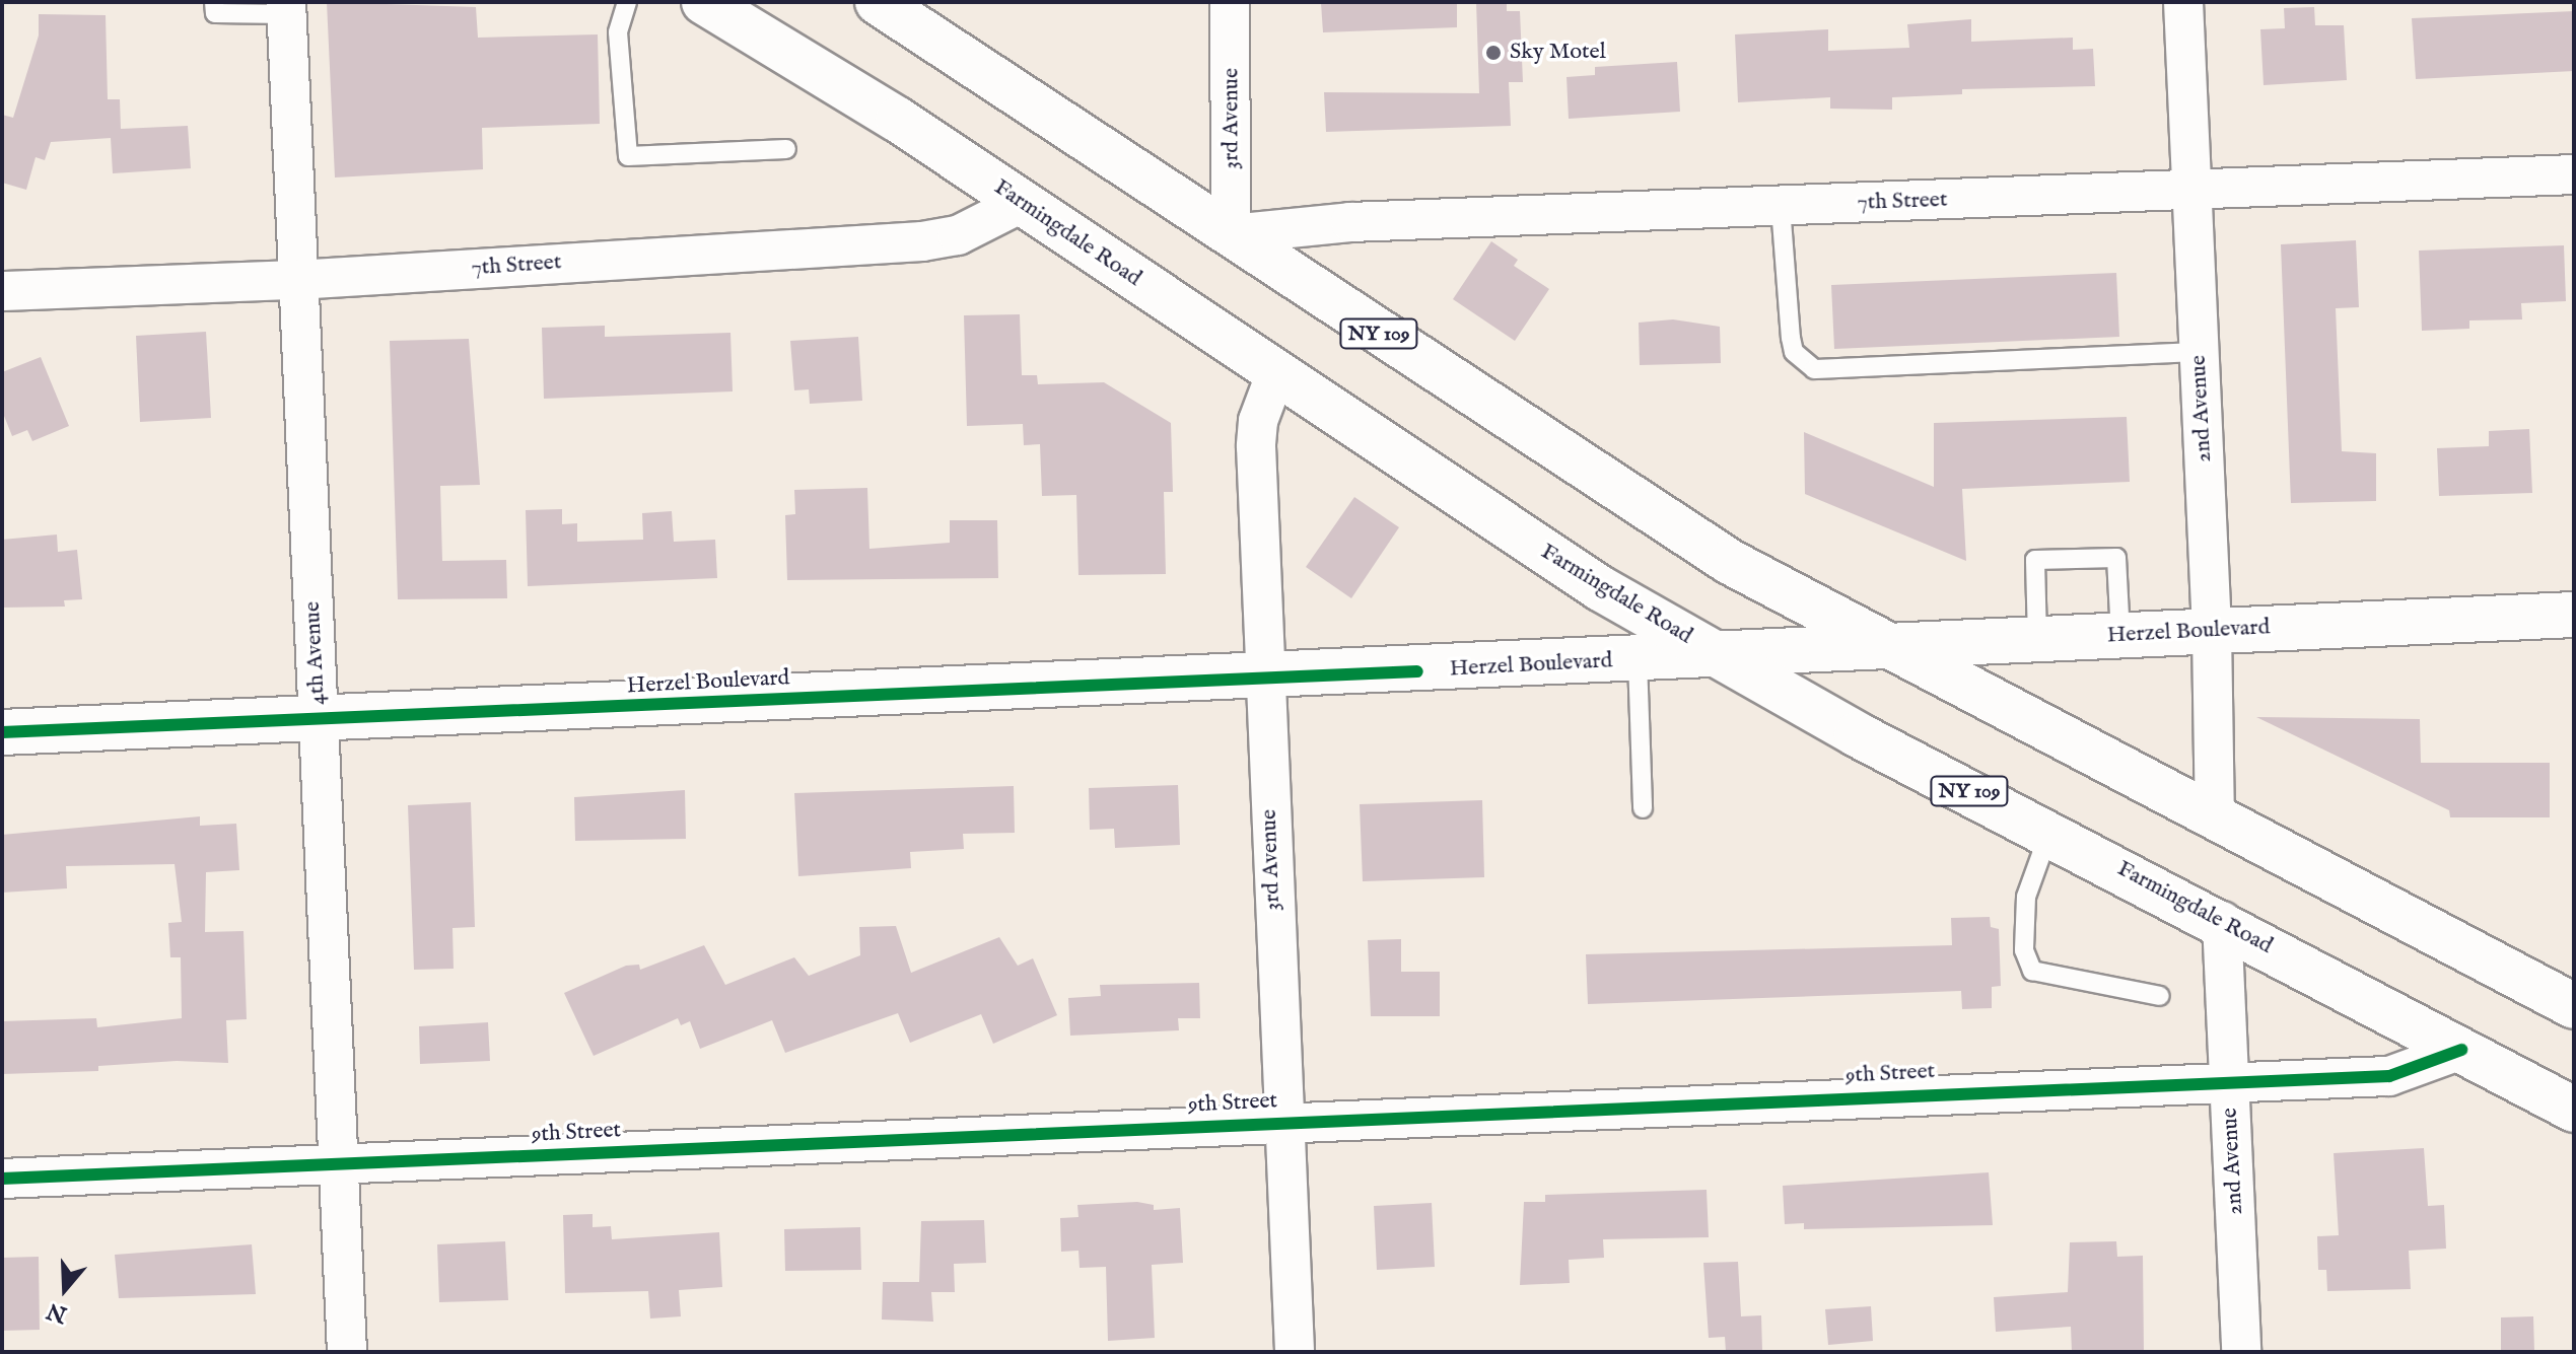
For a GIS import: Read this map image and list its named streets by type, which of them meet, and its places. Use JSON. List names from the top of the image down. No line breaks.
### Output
{"streets":{"main road":["Farmingdale Road","NY 109","Herzel Boulevard"],"street":["3rd Avenue","7th Street","2nd Avenue","4th Avenue","9th Street"]},"crossings":[["3rd Avenue","7th Street"],["3rd Avenue","Farmingdale Road"],["3rd Avenue","NY 109"],["3rd Avenue","Herzel Boulevard"],["3rd Avenue","9th Street"],["7th Street","Farmingdale Road"],["7th Street","NY 109"],["7th Street","2nd Avenue"],["7th Street","4th Avenue"],["Farmingdale Road","2nd Avenue"],["Farmingdale Road","Herzel Boulevard"],["Farmingdale Road","9th Street"],["NY 109","2nd Avenue"],["NY 109","Herzel Boulevard"],["2nd Avenue","Herzel Boulevard"],["2nd Avenue","9th Street"],["Herzel Boulevard","4th Avenue"],["4th Avenue","9th Street"]],"places":["Sky Motel"],"north":"bottom"}
